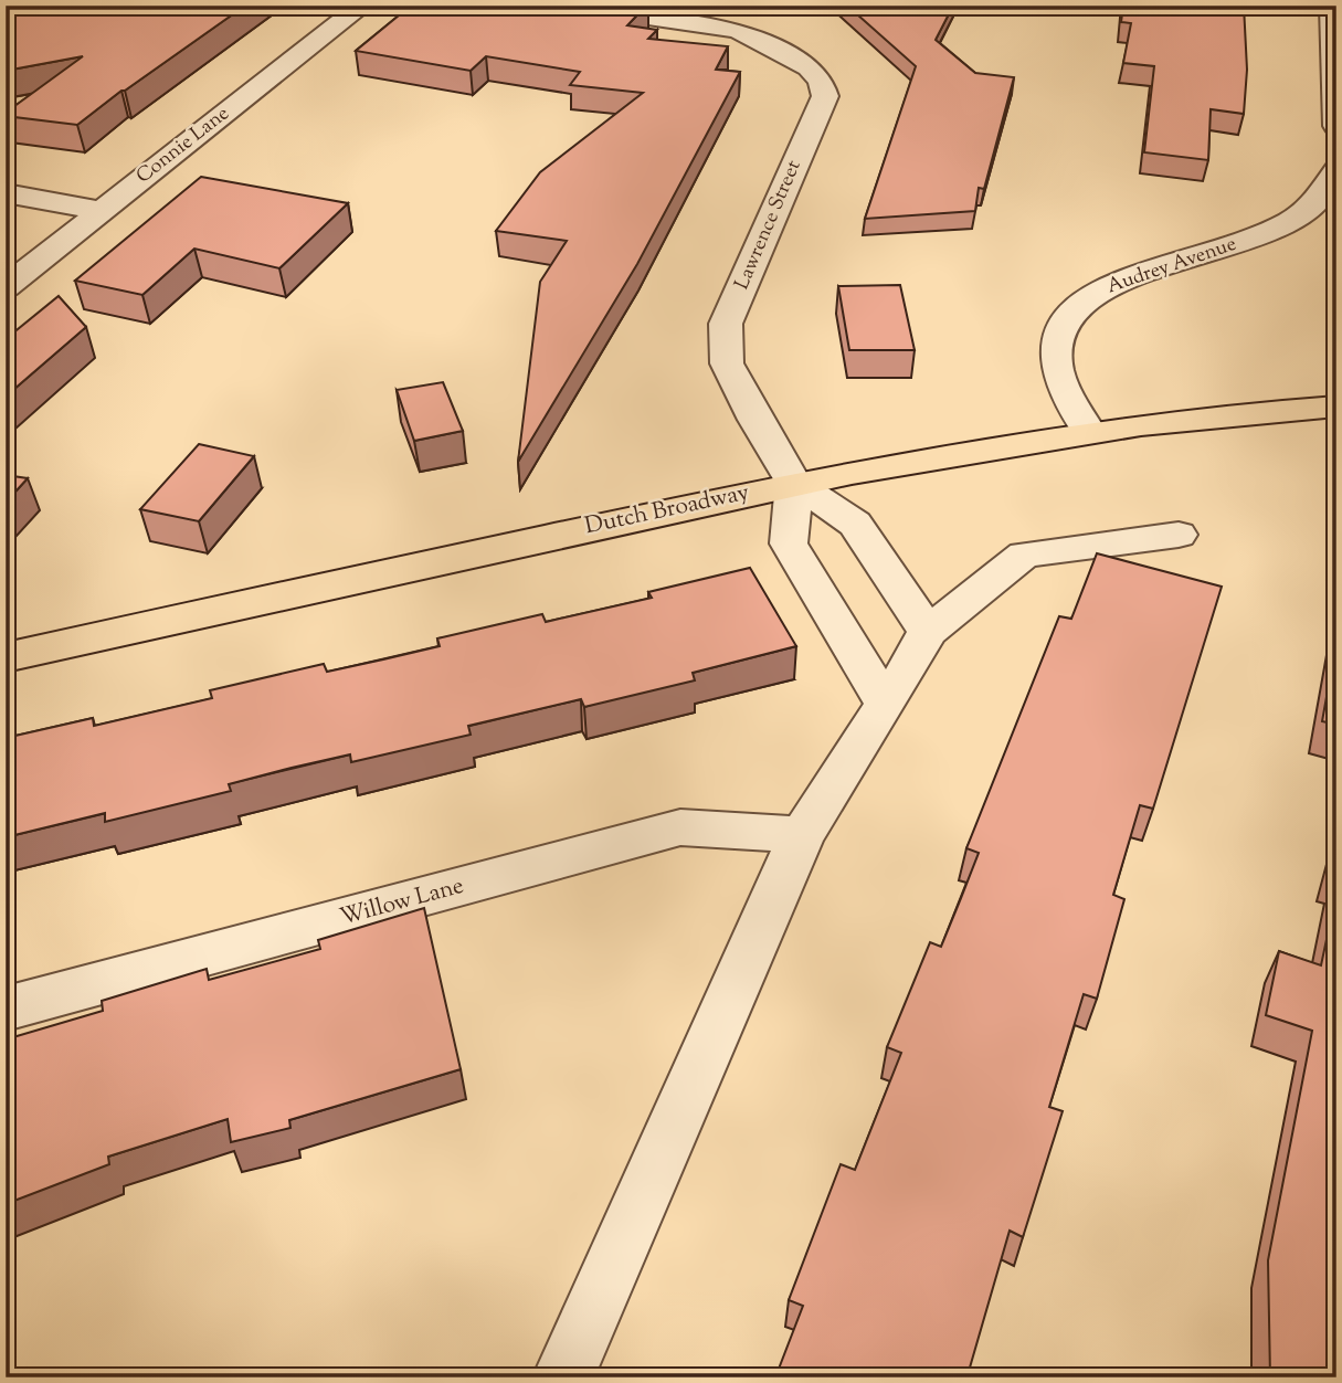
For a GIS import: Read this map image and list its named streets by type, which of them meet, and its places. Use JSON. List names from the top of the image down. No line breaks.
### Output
{"streets":{"main road":["Dutch Broadway"],"street":["Connie Lane","Lawrence Street","Audrey Avenue","Willow Lane"]},"crossings":[["Lawrence Street","Dutch Broadway"],["Audrey Avenue","Dutch Broadway"]]}
